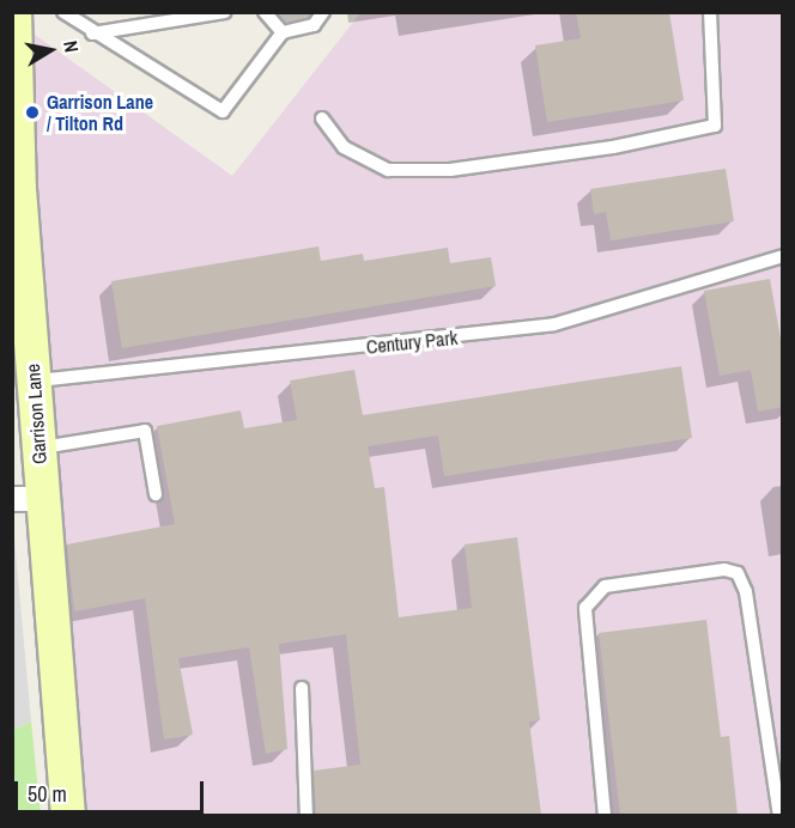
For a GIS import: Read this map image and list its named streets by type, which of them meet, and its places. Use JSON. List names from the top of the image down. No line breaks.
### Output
{"streets":{"street":["Garrison Lane"],"lane":["Century Park"]},"crossings":[["Century Park","Garrison Lane"]],"places":["Garrison Lane / Tilton Rd"],"scale_bar":"50 m","north":"right"}
